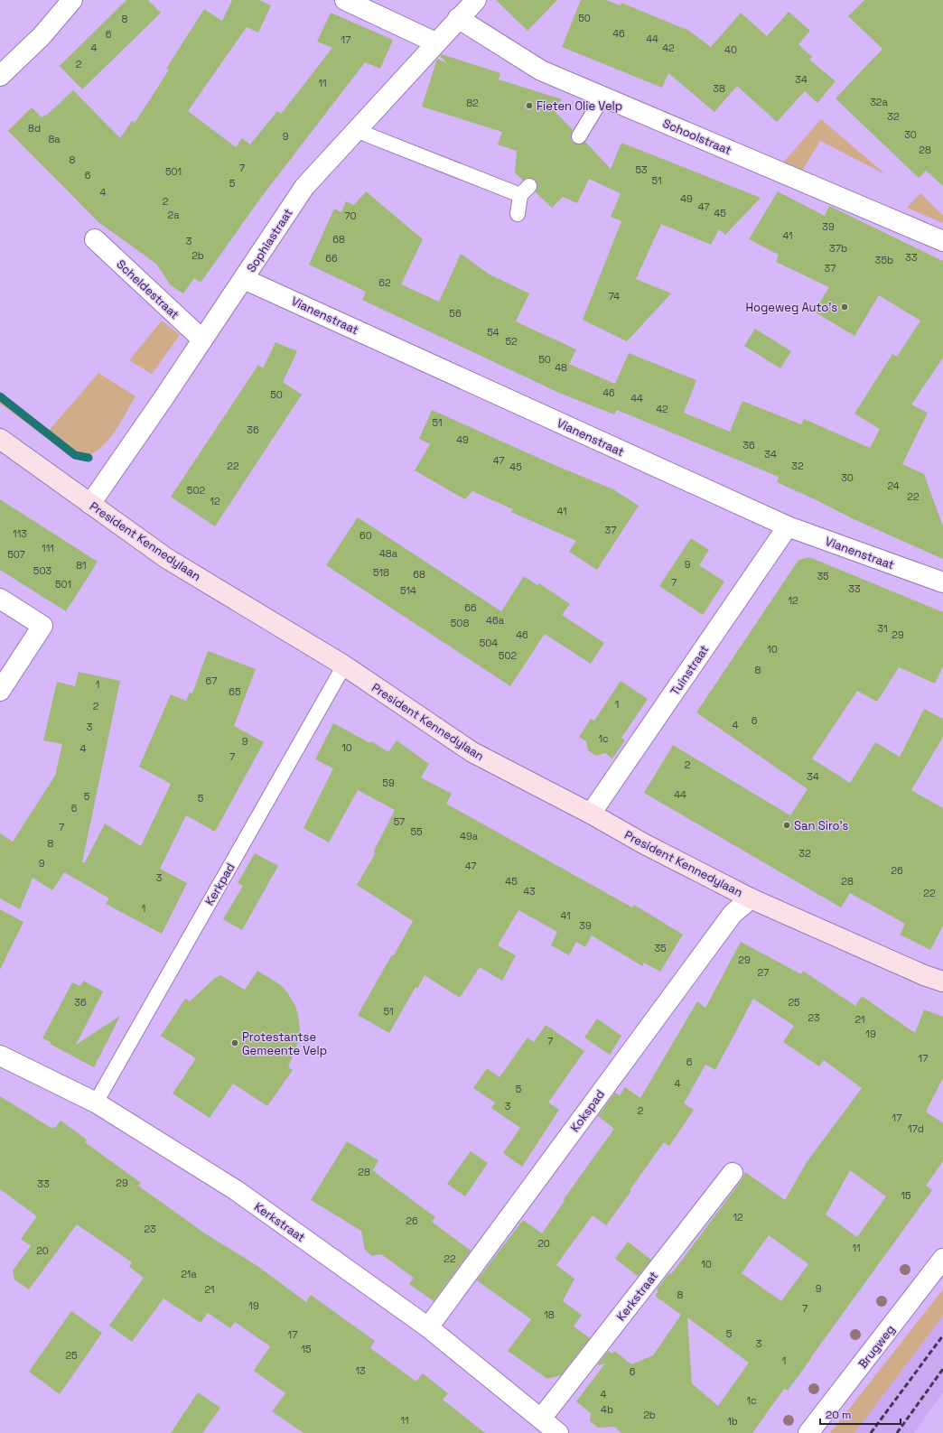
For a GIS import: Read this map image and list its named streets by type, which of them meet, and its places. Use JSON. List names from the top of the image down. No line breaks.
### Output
{"streets":{"street":["Schoolstraat","Sophiastraat","Scheldestraat","Vianenstraat","President Kennedylaan","Tuinstraat","Kokspad","Kerkstraat","Brugweg"],"lane":["Kerkpad"]},"crossings":[["Schoolstraat","Sophiastraat"],["Sophiastraat","Scheldestraat"],["Sophiastraat","Vianenstraat"],["Sophiastraat","President Kennedylaan"],["Vianenstraat","Tuinstraat"],["President Kennedylaan","Tuinstraat"],["President Kennedylaan","Kerkpad"],["President Kennedylaan","Kokspad"],["Kerkpad","Kerkstraat"],["Kokspad","Kerkstraat"]],"places":["Fieten Olie Velp","Hogeweg Auto's","San Siro's","Protestantse Gemeente Velp"],"house_numbers":["50","8","46","6","44","17","4","42","40","2","34","11","38","32a","82","32","8d","30","9","8a","28","8","7","53","501","6","51","5","4","49","2","47","45","2a","70","39","41","68","3","37b","2b","33","66","35b","37","62","74","56","54","52","50","48","46","50","44","42","51","36","49","36","34","47","22","32","45","30","24","502","22","12","41","37","113","60","111","48a","507","9","81","503","518","68","35","7","501","33","514","12","66","46a","508","31","46","29","504","10","502","8","67","1","65","1","2","6","4","3","1c","9","10","4","7","2","34","59","44","5","5","6","57","7","55","49a","8","32","9","47","26","3","45","28","43","22","1","41","39","35","29","27","36","25","51","23","21","19","7","17","6","4","5","3","2","17","17d","28","29","33","15","12","26","23","20","11","20","22","10","21a","9","21","8","19","7","18","5","17","3","15","25","1","13","6","4","1c","4b","2b","11","1b"],"scale_bar":"20 m"}
